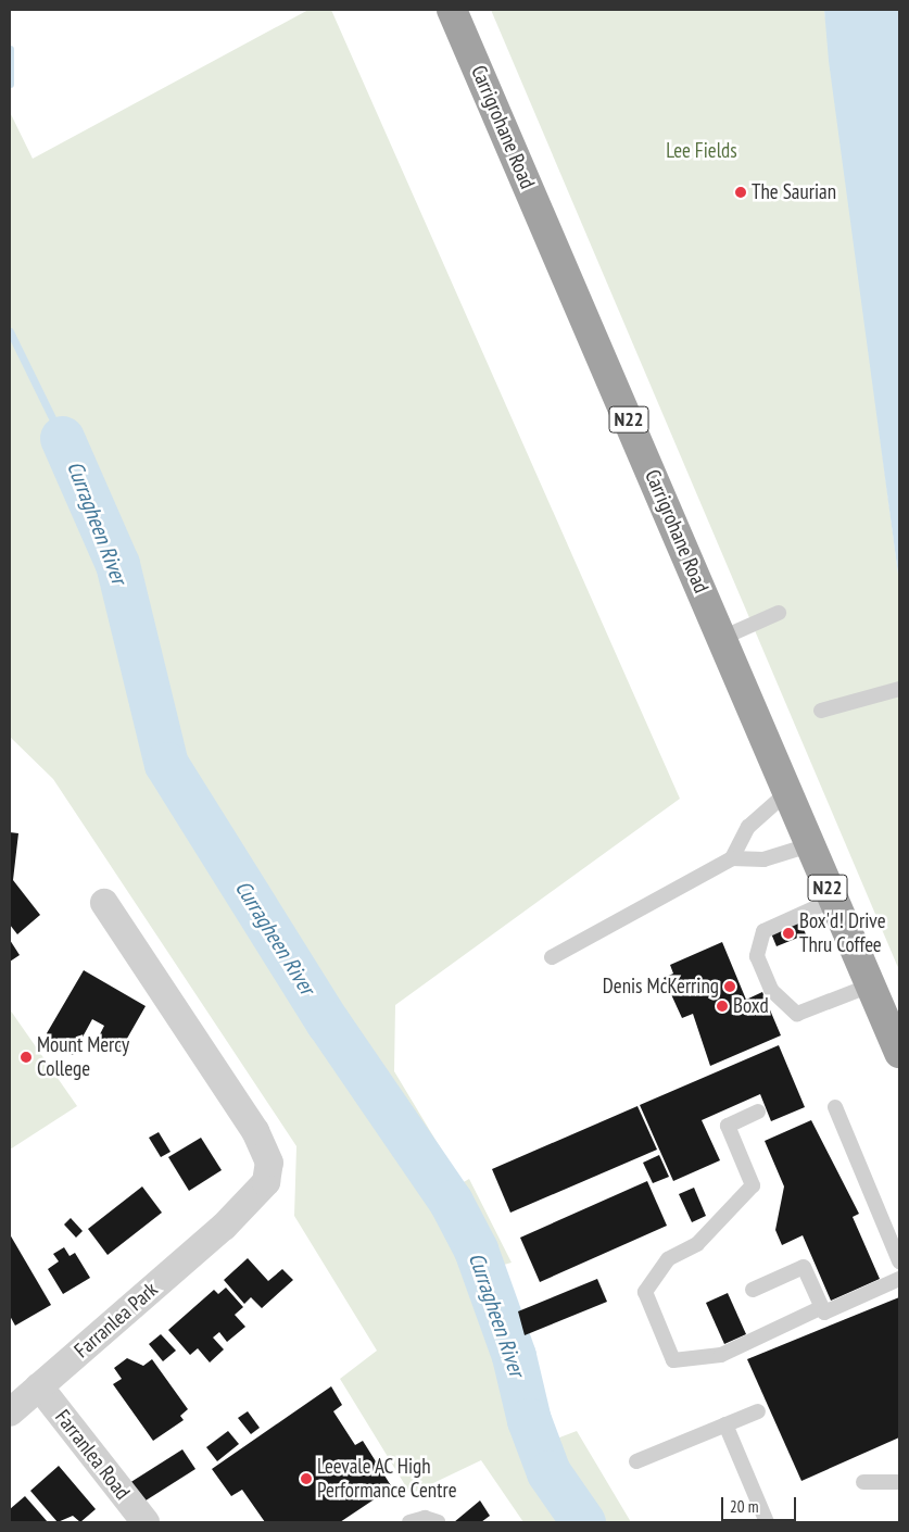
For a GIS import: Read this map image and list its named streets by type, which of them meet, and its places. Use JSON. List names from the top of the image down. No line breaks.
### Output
{"streets":{"highway":["Carrigrohane Road","N22"],"street":["Farranlea Park","Farranlea Road"]},"crossings":[["Farranlea Park","Farranlea Road"]],"water":["Curragheen River"],"parks":["Lee Fields"],"places":["The Saurian","Box'd! Drive Thru Coffee","Denis McKerring","Boxd","Mount Mercy College","Leevale AC High Performance Centre"],"scale_bar":"20 m"}
